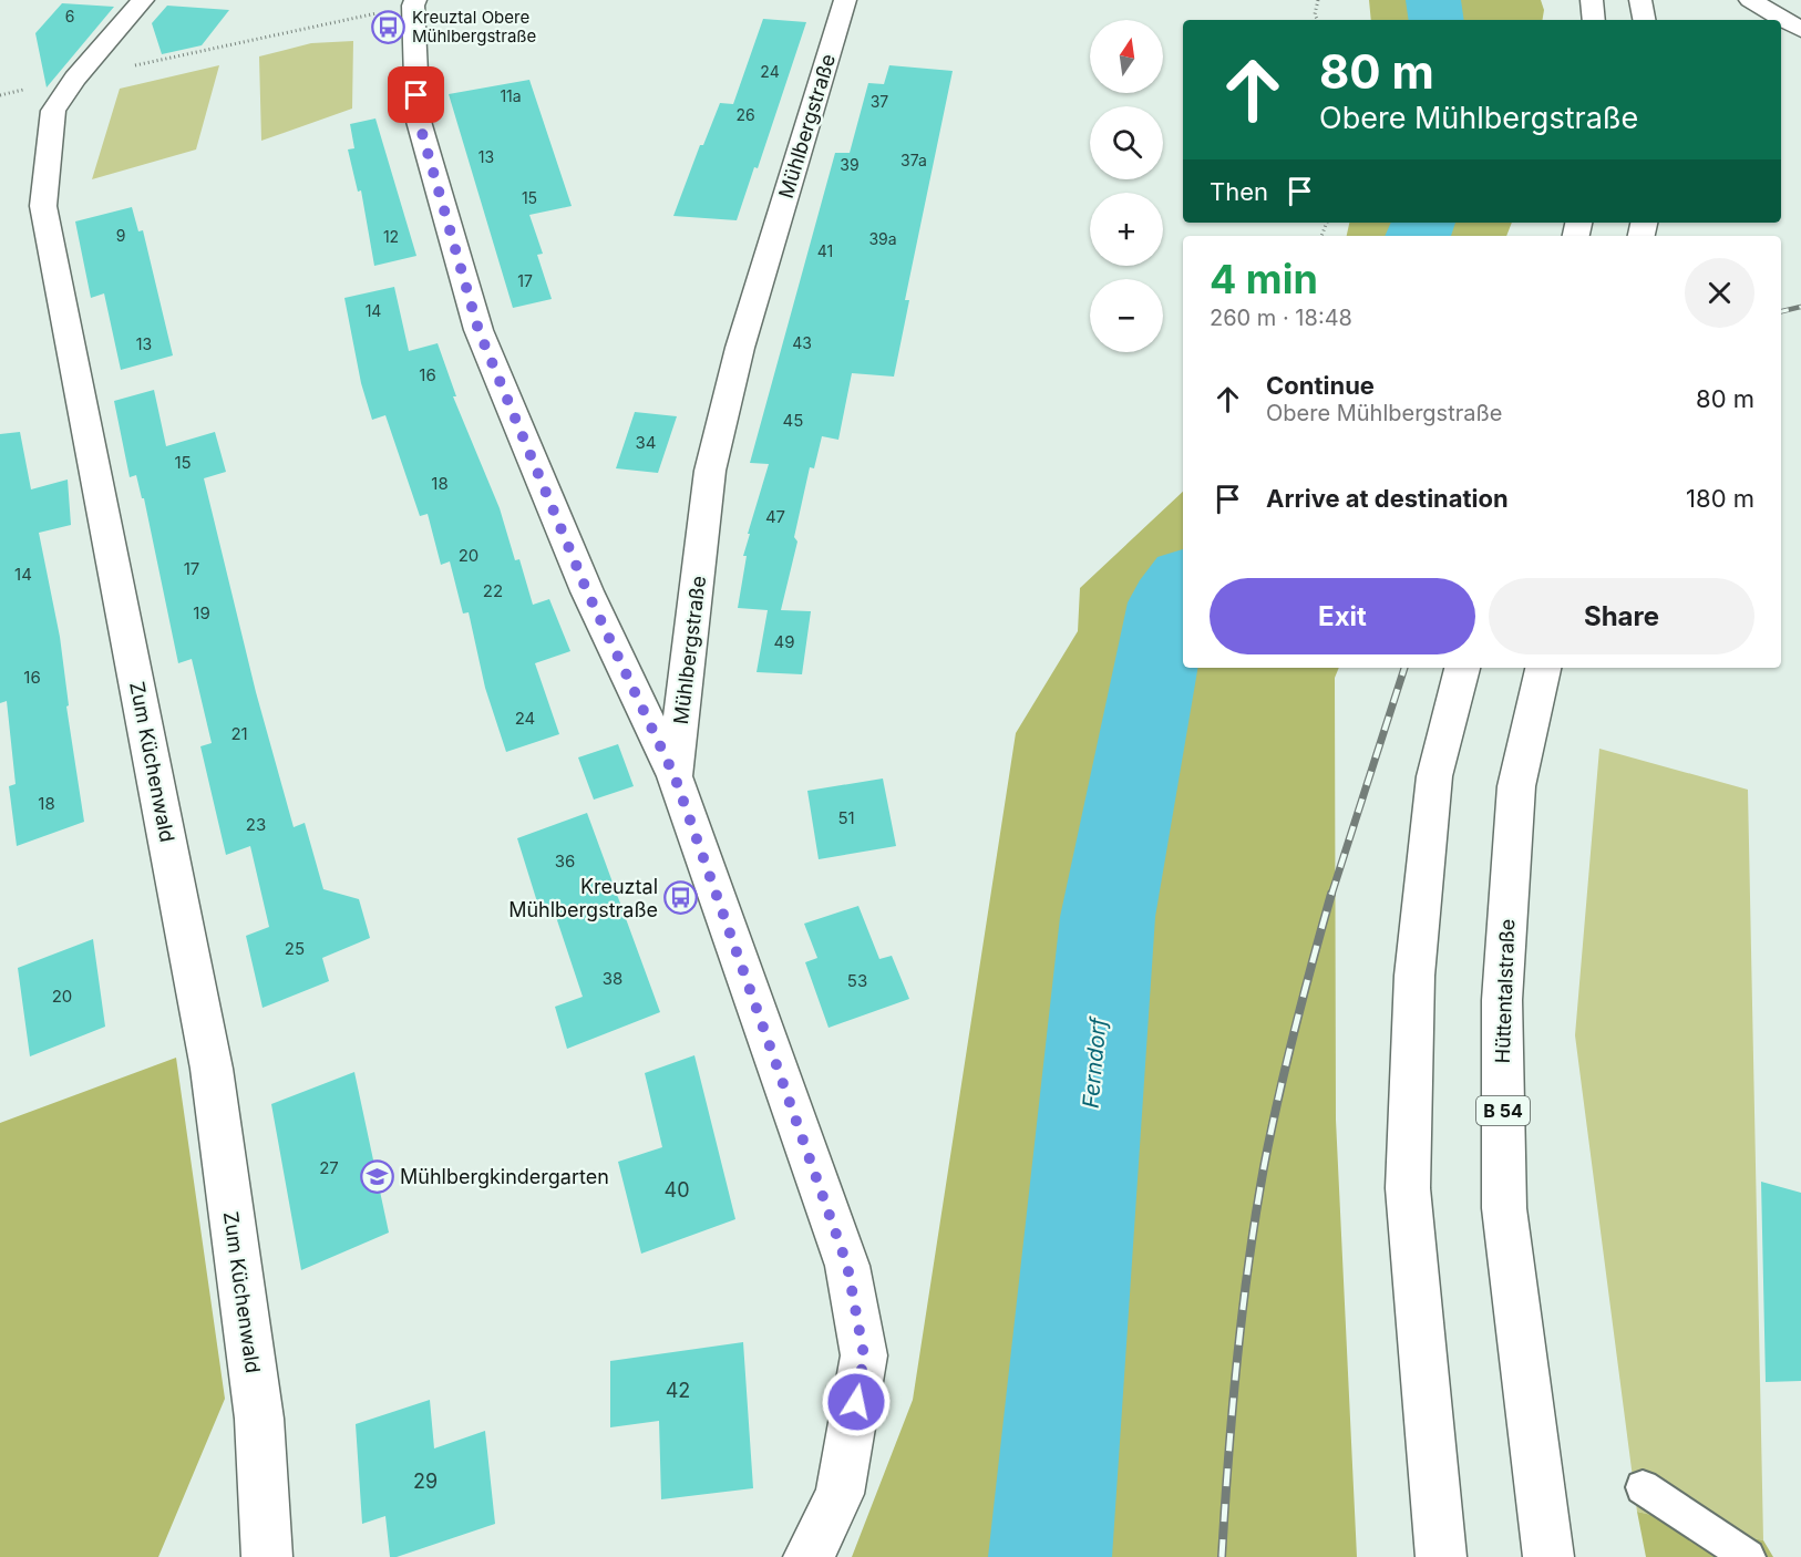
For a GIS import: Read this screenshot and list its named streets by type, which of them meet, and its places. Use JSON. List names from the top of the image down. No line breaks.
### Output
{"streets":{"main road":["Mühlbergstraße","Zum Küchenwald","Hüttentalstraße","B 54"]},"water":["Ferndorf"],"places":{"bus stop":["Kreuztal Obere Mühlbergstraße","Kreuztal Mühlbergstraße"],"school or university":["Mühlbergkindergarten"]},"house_numbers":["6","24","11a","37","26","13","37a","39","15","9","12","39a","41","17","14","43","13","16","45","34","15","18","47","20","17","14","22","19","49","16","24","21","18","51","23","36","25","38","53","20","27","40","42","29"],"north":"top","page":{"map_buttons":["+","−"],"turn":["80 m","Obere Mühlbergstraße"],"then":"Then","heading":["4 min","260 m · 18:48"],"list":[{"name":"Continue","note":"Obere Mühlbergstraße","value":"80 m"},{"name":"Arrive at destination","value":"180 m"}],"buttons":["Exit","Share"]}}
